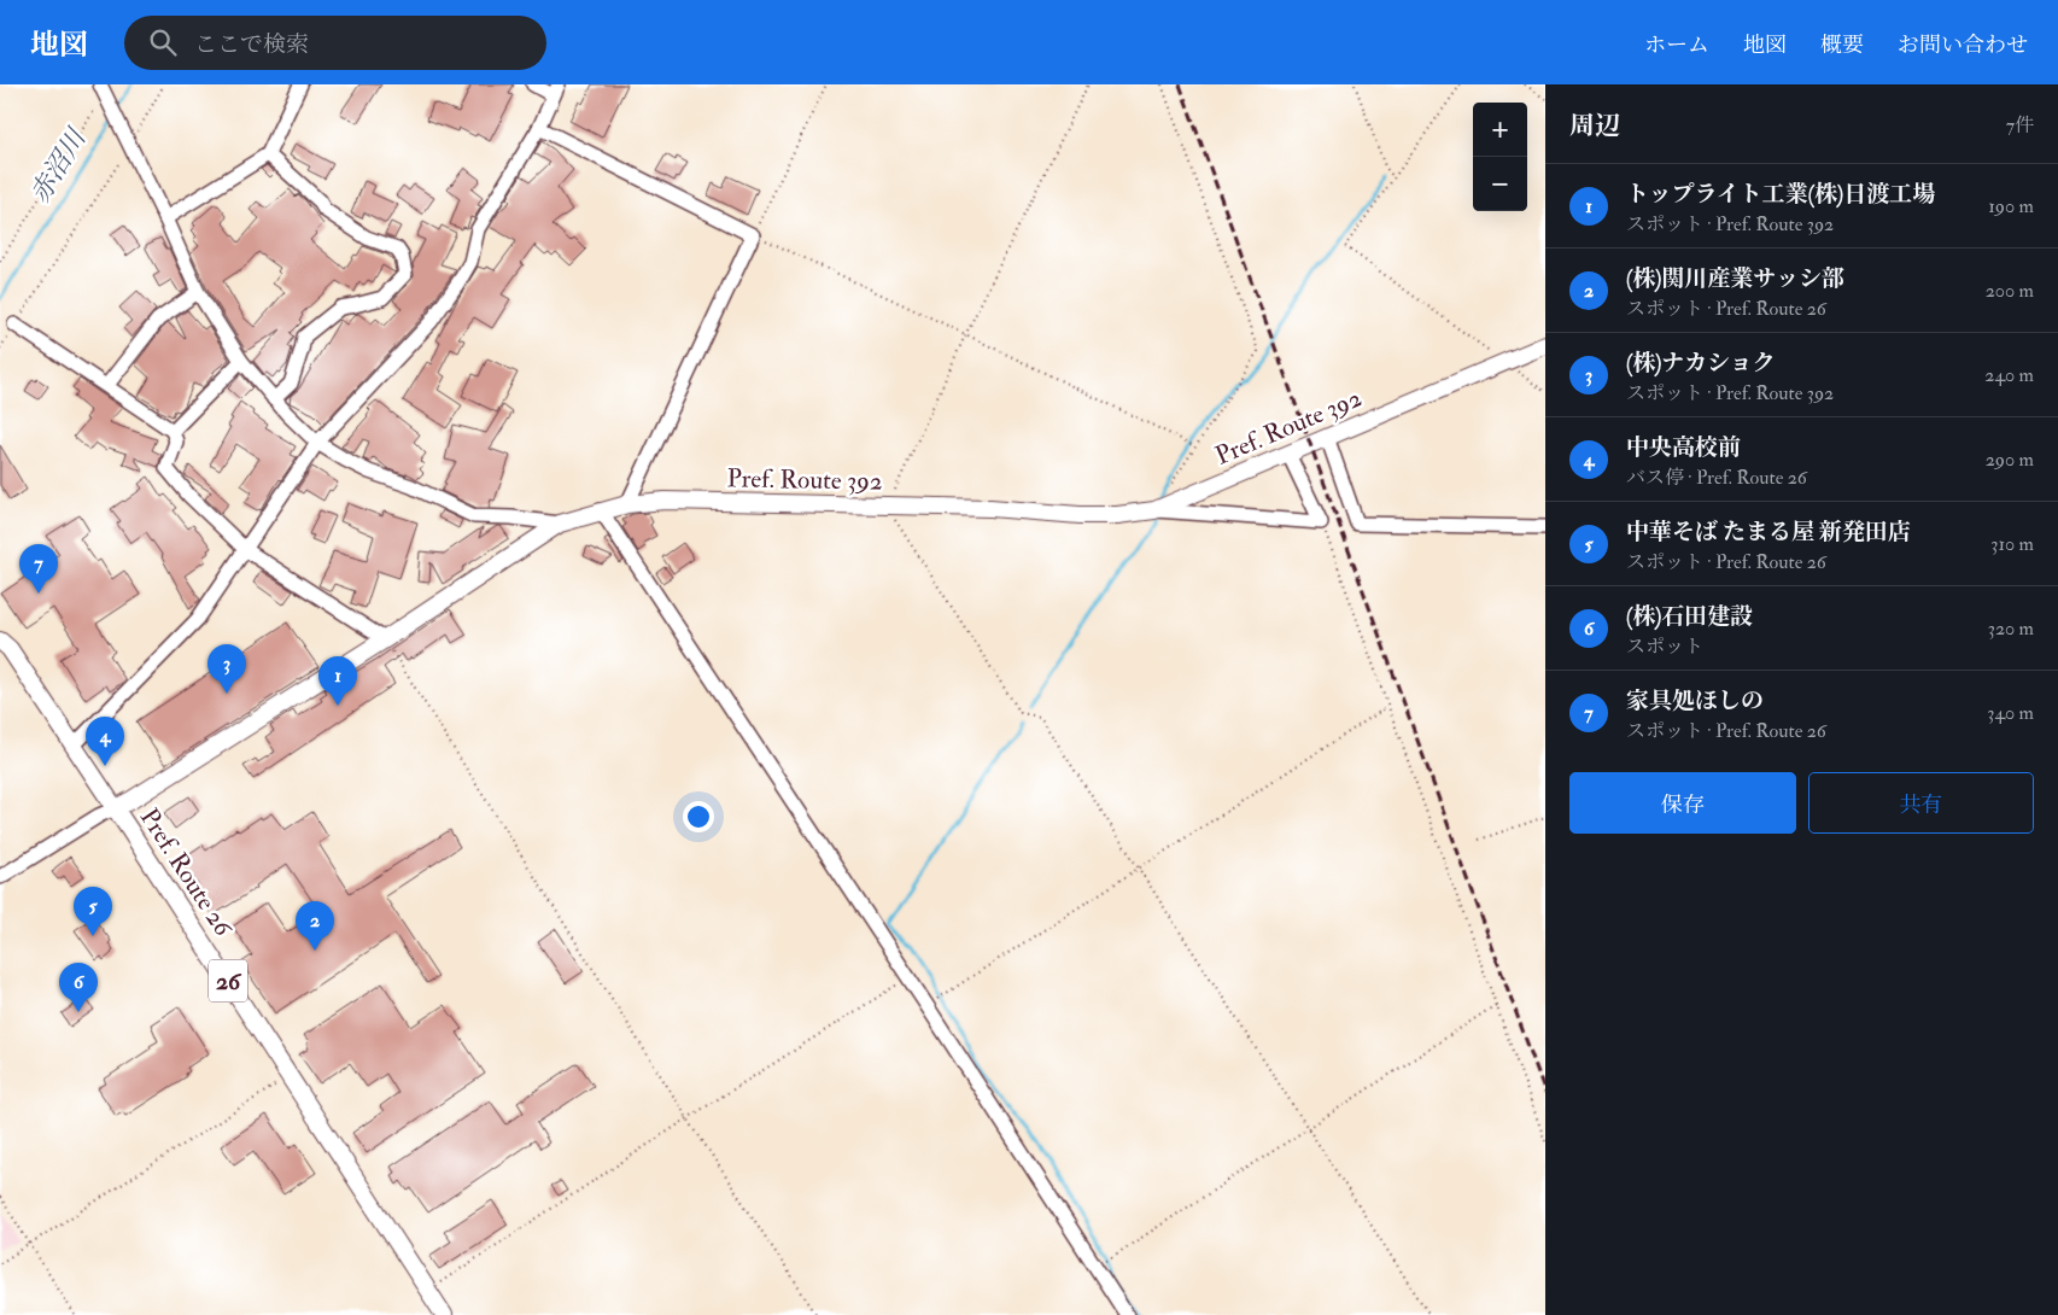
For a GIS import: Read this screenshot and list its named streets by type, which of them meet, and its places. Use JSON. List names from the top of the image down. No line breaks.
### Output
{"streets":{"main road":["Pref. Route 392","Pref. Route 26","26"]},"crossings":[["Pref. Route 392","Pref. Route 26"]],"water":["赤沼川"],"page":{"header":"地図","search":"ここで検索","nav":["ホーム","地図","概要","お問い合わせ"],"heading":["周辺","7件"],"map_buttons":["+","−"],"list":[{"mark":"1","name":"トップライト工業(株)日渡工場","note":"スポット · Pref. Route 392","value":"190 m"},{"mark":"2","name":"(株)関川産業サッシ部","note":"スポット · Pref. Route 26","value":"200 m"},{"mark":"3","name":"(株)ナカショク","note":"スポット · Pref. Route 392","value":"240 m"},{"mark":"4","name":"中央高校前","note":"バス停 · Pref. Route 26","value":"290 m"},{"mark":"5","name":"中華そば たまる屋 新発田店","note":"スポット · Pref. Route 26","value":"310 m"},{"mark":"6","name":"(株)石田建設","note":"スポット","value":"320 m"},{"mark":"7","name":"家具処ほしの","note":"スポット · Pref. Route 26","value":"340 m"}],"pins":["7","3","1","4","5","2","6"],"buttons":["保存","共有"]}}
